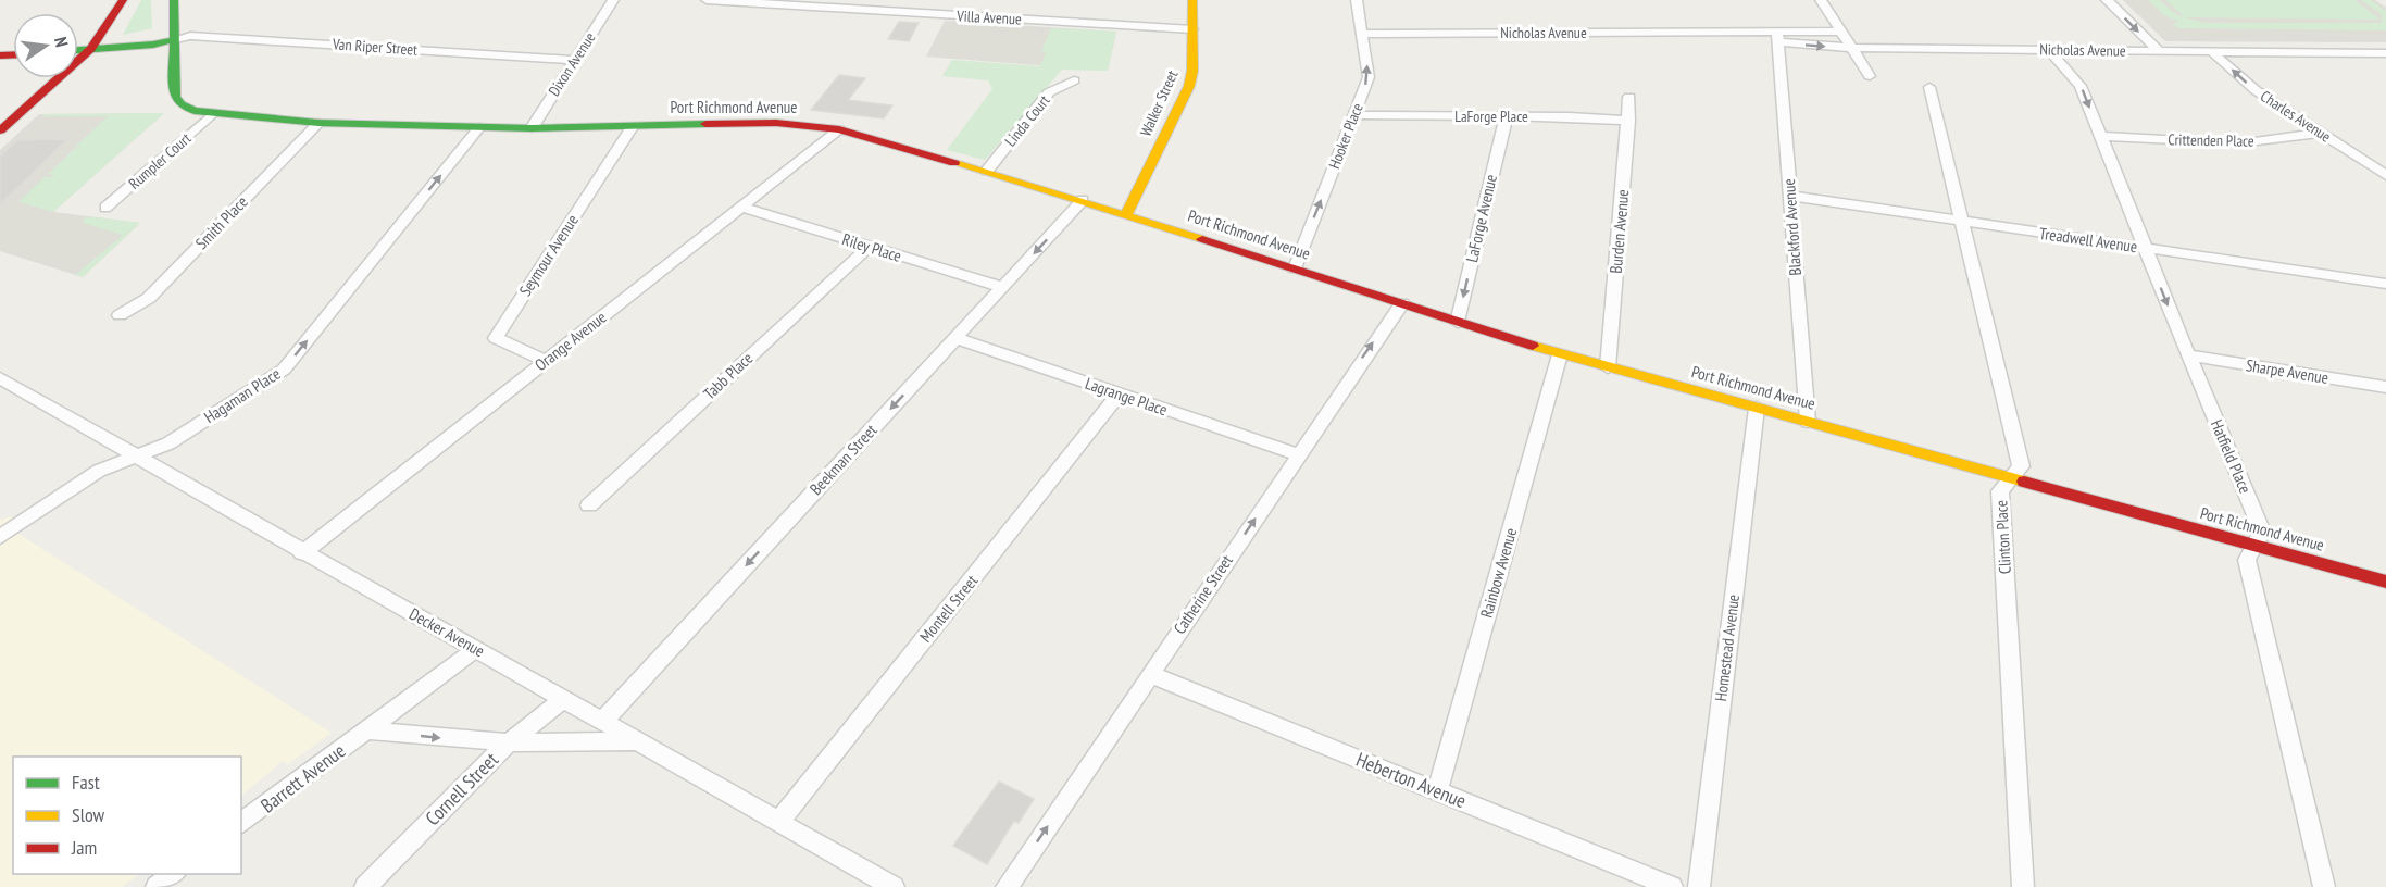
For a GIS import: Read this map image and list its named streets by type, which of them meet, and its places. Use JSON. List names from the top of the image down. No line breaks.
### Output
{"streets":{"street":["Villa Avenue","Nicholas Avenue","Van Riper Street","Dixon Avenue","Walker Street","Port Richmond Avenue","LaForge Place","Charles Avenue","Linda Court","Hooker Place","Crittenden Place","Rumpler Court","LaForge Avenue","Smith Place","Blackford Avenue","Burden Avenue","Treadwell Avenue","Riley Place","Seymour Avenue","Orange Avenue","Sharpe Avenue","Tabb Place","Hagaman Place","Lagrange Place","Hatfield Place","Beekman Street","Clinton Place","Rainbow Avenue","Catherine Street","Montell Street","Decker Avenue","Homestead Avenue","Barrett Avenue","Heberton Avenue","Cornell Street"]},"crossings":[["Villa Avenue","Walker Street"],["Nicholas Avenue","Charles Avenue"],["Nicholas Avenue","Hooker Place"],["Nicholas Avenue","Blackford Avenue"],["Nicholas Avenue","Hatfield Place"],["Van Riper Street","Dixon Avenue"],["Van Riper Street","Port Richmond Avenue"],["Dixon Avenue","Port Richmond Avenue"],["Walker Street","Port Richmond Avenue"],["Port Richmond Avenue","Linda Court"],["Port Richmond Avenue","Hooker Place"],["Port Richmond Avenue","Rumpler Court"],["Port Richmond Avenue","LaForge Avenue"],["Port Richmond Avenue","Smith Place"],["Port Richmond Avenue","Blackford Avenue"],["Port Richmond Avenue","Burden Avenue"],["Port Richmond Avenue","Seymour Avenue"],["Port Richmond Avenue","Orange Avenue"],["Port Richmond Avenue","Hagaman Place"],["Port Richmond Avenue","Hatfield Place"],["Port Richmond Avenue","Beekman Street"],["Port Richmond Avenue","Clinton Place"],["Port Richmond Avenue","Rainbow Avenue"],["Port Richmond Avenue","Catherine Street"],["Port Richmond Avenue","Homestead Avenue"],["LaForge Place","Hooker Place"],["LaForge Place","LaForge Avenue"],["LaForge Place","Burden Avenue"],["Charles Avenue","Crittenden Place"],["Crittenden Place","Hatfield Place"],["Blackford Avenue","Treadwell Avenue"],["Treadwell Avenue","Hatfield Place"],["Treadwell Avenue","Clinton Place"],["Riley Place","Orange Avenue"],["Riley Place","Tabb Place"],["Riley Place","Beekman Street"],["Seymour Avenue","Orange Avenue"],["Orange Avenue","Decker Avenue"],["Sharpe Avenue","Hatfield Place"],["Hagaman Place","Decker Avenue"],["Lagrange Place","Beekman Street"],["Lagrange Place","Catherine Street"],["Lagrange Place","Montell Street"],["Beekman Street","Decker Avenue"],["Rainbow Avenue","Heberton Avenue"],["Catherine Street","Heberton Avenue"],["Montell Street","Decker Avenue"],["Decker Avenue","Barrett Avenue"],["Decker Avenue","Cornell Street"]],"one_way":["Charles Avenue","Hooker Place","LaForge Avenue","Hagaman Place","Beekman Street","Catherine Street"],"legend":["Fast","Slow","Jam"],"north":"right"}
